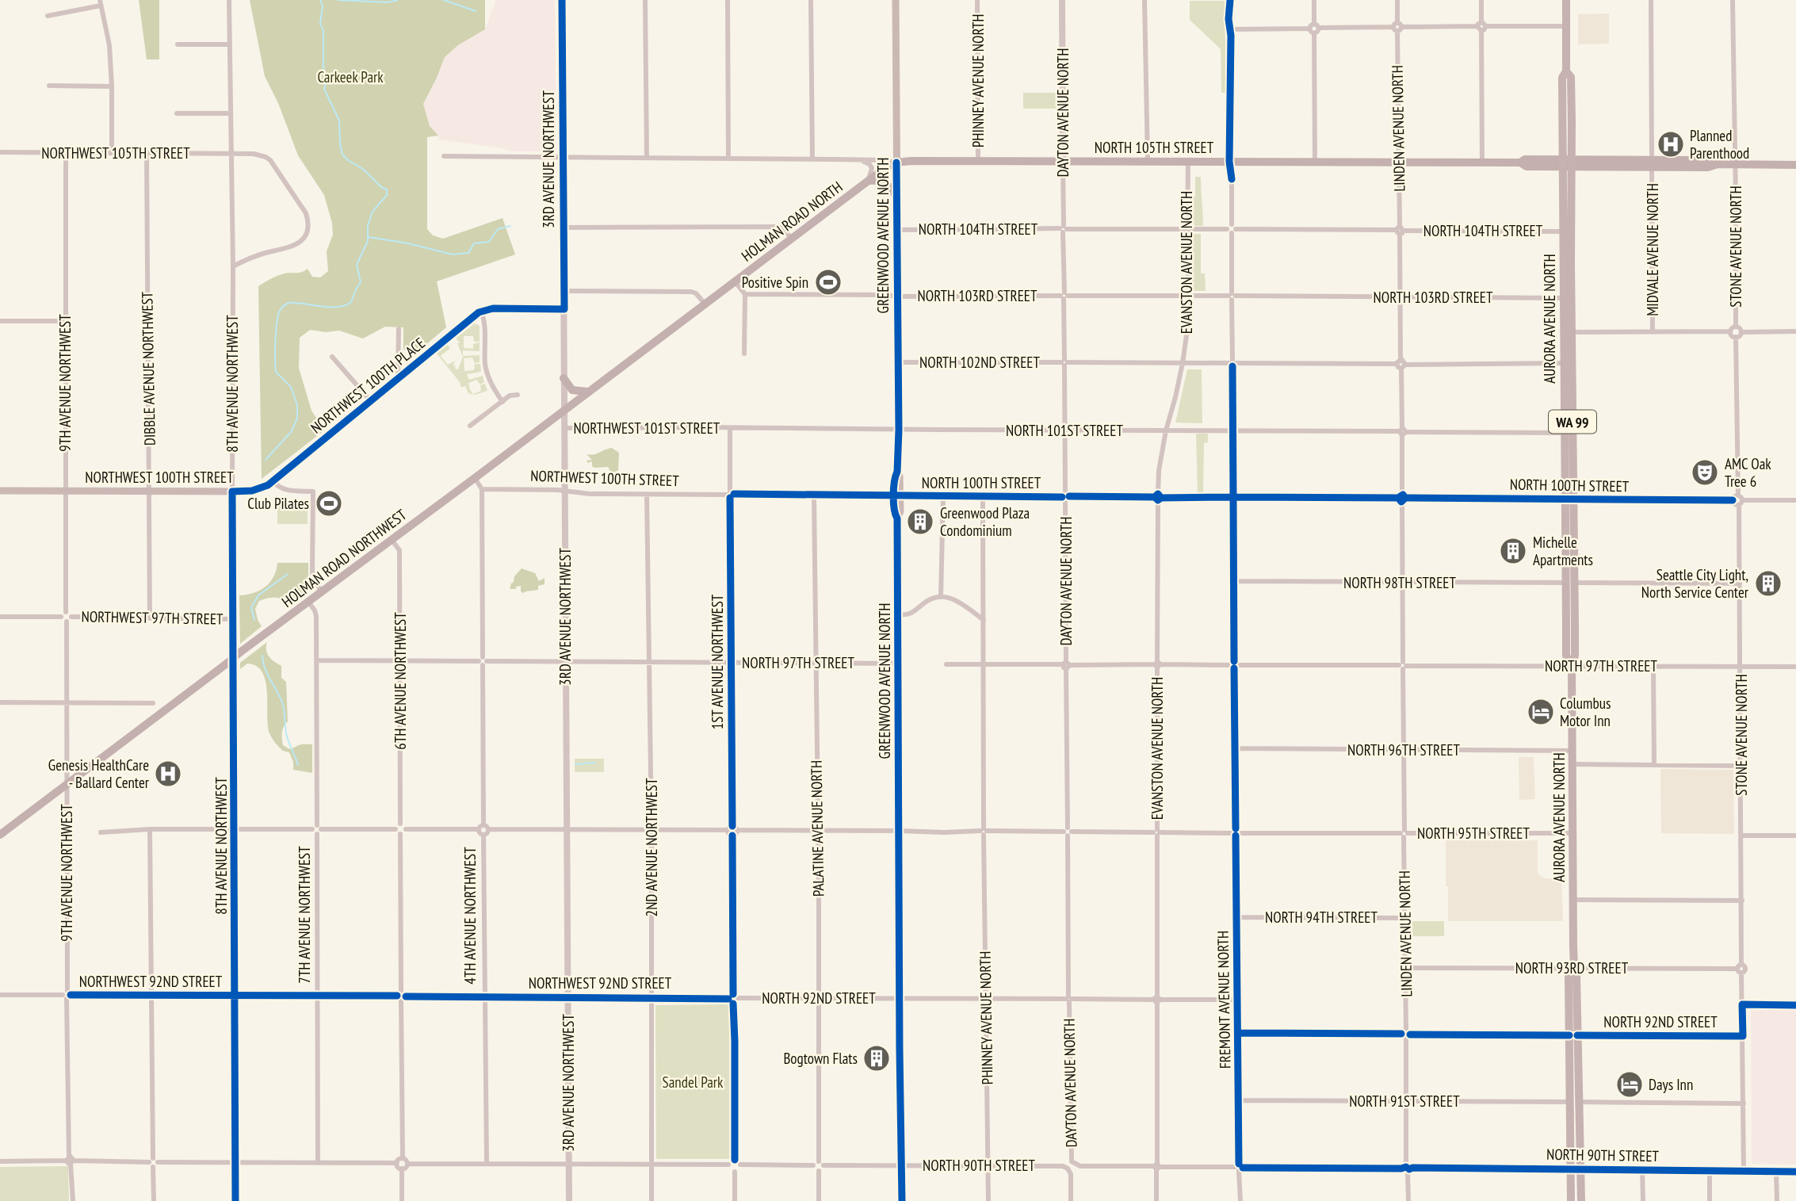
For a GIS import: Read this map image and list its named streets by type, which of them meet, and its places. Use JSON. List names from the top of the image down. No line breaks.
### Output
{"streets":{"highway":["AURORA AVENUE NORTH","WA 99"],"main road":["NORTH 105TH STREET","HOLMAN ROAD NORTH","GREENWOOD AVENUE NORTH","NORTHWEST 100TH PLACE","NORTHWEST 100TH STREET","HOLMAN ROAD NORTHWEST"],"street":["PHINNEY AVENUE NORTH","DAYTON AVENUE NORTH","LINDEN AVENUE NORTH","NORTHWEST 105TH STREET","3RD AVENUE NORTHWEST","NORTH 104TH STREET","STONE AVENUE NORTH","MIDVALE AVENUE NORTH","EVANSTON AVENUE NORTH","NORTH 103RD STREET","NORTH 102ND STREET","DIBBLE AVENUE NORTHWEST","9TH AVENUE NORTHWEST","8TH AVENUE NORTHWEST","NORTHWEST 101ST STREET","NORTH 101ST STREET","NORTH 100TH STREET","NORTH 98TH STREET","NORTHWEST 97TH STREET","1ST AVENUE NORTHWEST","NORTH 97TH STREET","6TH AVENUE NORTHWEST","NORTH 96TH STREET","PALATINE AVENUE NORTH","NORTH 95TH STREET","2ND AVENUE NORTHWEST","7TH AVENUE NORTHWEST","4TH AVENUE NORTHWEST","NORTH 94TH STREET","NORTH 93RD STREET","NORTHWEST 92ND STREET","NORTH 92ND STREET","FREMONT AVENUE NORTH","NORTH 91ST STREET","NORTH 90TH STREET"]},"crossings":[["PHINNEY AVENUE NORTH","NORTH 105TH STREET"],["PHINNEY AVENUE NORTH","NORTH 100TH STREET"],["PHINNEY AVENUE NORTH","NORTH 97TH STREET"],["PHINNEY AVENUE NORTH","NORTH 95TH STREET"],["PHINNEY AVENUE NORTH","NORTH 92ND STREET"],["PHINNEY AVENUE NORTH","NORTH 90TH STREET"],["DAYTON AVENUE NORTH","NORTH 105TH STREET"],["DAYTON AVENUE NORTH","NORTH 104TH STREET"],["DAYTON AVENUE NORTH","NORTH 103RD STREET"],["DAYTON AVENUE NORTH","NORTH 102ND STREET"],["DAYTON AVENUE NORTH","NORTH 101ST STREET"],["DAYTON AVENUE NORTH","NORTH 100TH STREET"],["DAYTON AVENUE NORTH","NORTH 97TH STREET"],["DAYTON AVENUE NORTH","NORTH 95TH STREET"],["DAYTON AVENUE NORTH","NORTH 92ND STREET"],["DAYTON AVENUE NORTH","NORTH 90TH STREET"],["LINDEN AVENUE NORTH","NORTH 105TH STREET"],["LINDEN AVENUE NORTH","NORTH 104TH STREET"],["LINDEN AVENUE NORTH","NORTH 103RD STREET"],["LINDEN AVENUE NORTH","NORTH 102ND STREET"],["LINDEN AVENUE NORTH","NORTH 101ST STREET"],["LINDEN AVENUE NORTH","NORTH 100TH STREET"],["LINDEN AVENUE NORTH","NORTH 98TH STREET"],["LINDEN AVENUE NORTH","NORTH 97TH STREET"],["LINDEN AVENUE NORTH","NORTH 96TH STREET"],["LINDEN AVENUE NORTH","NORTH 95TH STREET"],["LINDEN AVENUE NORTH","NORTH 94TH STREET"],["LINDEN AVENUE NORTH","NORTH 93RD STREET"],["LINDEN AVENUE NORTH","NORTH 92ND STREET"],["LINDEN AVENUE NORTH","NORTH 91ST STREET"],["LINDEN AVENUE NORTH","NORTH 90TH STREET"],["NORTH 105TH STREET","HOLMAN ROAD NORTH"],["NORTH 105TH STREET","GREENWOOD AVENUE NORTH"],["NORTH 105TH STREET","STONE AVENUE NORTH"],["NORTH 105TH STREET","MIDVALE AVENUE NORTH"],["NORTH 105TH STREET","EVANSTON AVENUE NORTH"],["NORTH 105TH STREET","AURORA AVENUE NORTH"],["NORTHWEST 105TH STREET","DIBBLE AVENUE NORTHWEST"],["NORTHWEST 105TH STREET","9TH AVENUE NORTHWEST"],["NORTHWEST 105TH STREET","8TH AVENUE NORTHWEST"],["3RD AVENUE NORTHWEST","NORTHWEST 101ST STREET"],["3RD AVENUE NORTHWEST","NORTHWEST 100TH STREET"],["3RD AVENUE NORTHWEST","HOLMAN ROAD NORTHWEST"],["3RD AVENUE NORTHWEST","NORTHWEST 92ND STREET"],["HOLMAN ROAD NORTH","GREENWOOD AVENUE NORTH"],["HOLMAN ROAD NORTH","HOLMAN ROAD NORTHWEST"],["NORTH 104TH STREET","GREENWOOD AVENUE NORTH"],["NORTH 104TH STREET","EVANSTON AVENUE NORTH"],["NORTH 104TH STREET","AURORA AVENUE NORTH"],["NORTH 104TH STREET","FREMONT AVENUE NORTH"],["GREENWOOD AVENUE NORTH","NORTH 103RD STREET"],["GREENWOOD AVENUE NORTH","NORTH 102ND STREET"],["GREENWOOD AVENUE NORTH","NORTH 101ST STREET"],["GREENWOOD AVENUE NORTH","NORTH 100TH STREET"],["GREENWOOD AVENUE NORTH","NORTH 97TH STREET"],["GREENWOOD AVENUE NORTH","NORTH 95TH STREET"],["GREENWOOD AVENUE NORTH","NORTH 92ND STREET"],["GREENWOOD AVENUE NORTH","NORTH 90TH STREET"],["STONE AVENUE NORTH","NORTH 100TH STREET"],["STONE AVENUE NORTH","NORTH 98TH STREET"],["STONE AVENUE NORTH","NORTH 97TH STREET"],["STONE AVENUE NORTH","NORTH 93RD STREET"],["STONE AVENUE NORTH","NORTH 92ND STREET"],["STONE AVENUE NORTH","NORTH 91ST STREET"],["STONE AVENUE NORTH","NORTH 90TH STREET"],["EVANSTON AVENUE NORTH","NORTH 103RD STREET"],["EVANSTON AVENUE NORTH","NORTH 102ND STREET"],["EVANSTON AVENUE NORTH","NORTH 101ST STREET"],["EVANSTON AVENUE NORTH","NORTH 100TH STREET"],["EVANSTON AVENUE NORTH","NORTH 97TH STREET"],["EVANSTON AVENUE NORTH","NORTH 95TH STREET"],["EVANSTON AVENUE NORTH","NORTH 92ND STREET"],["EVANSTON AVENUE NORTH","NORTH 90TH STREET"],["NORTH 103RD STREET","AURORA AVENUE NORTH"],["NORTH 103RD STREET","FREMONT AVENUE NORTH"],["AURORA AVENUE NORTH","NORTH 102ND STREET"],["AURORA AVENUE NORTH","NORTH 101ST STREET"],["AURORA AVENUE NORTH","NORTH 100TH STREET"],["AURORA AVENUE NORTH","NORTH 98TH STREET"],["AURORA AVENUE NORTH","NORTH 97TH STREET"],["AURORA AVENUE NORTH","NORTH 96TH STREET"],["AURORA AVENUE NORTH","NORTH 95TH STREET"],["AURORA AVENUE NORTH","NORTH 93RD STREET"],["AURORA AVENUE NORTH","NORTH 92ND STREET"],["AURORA AVENUE NORTH","NORTH 91ST STREET"],["AURORA AVENUE NORTH","NORTH 90TH STREET"],["NORTH 102ND STREET","FREMONT AVENUE NORTH"],["DIBBLE AVENUE NORTHWEST","NORTHWEST 100TH STREET"],["DIBBLE AVENUE NORTHWEST","NORTHWEST 97TH STREET"],["9TH AVENUE NORTHWEST","NORTHWEST 100TH STREET"],["9TH AVENUE NORTHWEST","HOLMAN ROAD NORTHWEST"],["9TH AVENUE NORTHWEST","NORTHWEST 97TH STREET"],["9TH AVENUE NORTHWEST","NORTHWEST 92ND STREET"],["8TH AVENUE NORTHWEST","NORTHWEST 100TH STREET"],["8TH AVENUE NORTHWEST","NORTHWEST 97TH STREET"],["8TH AVENUE NORTHWEST","NORTHWEST 92ND STREET"],["NORTHWEST 100TH PLACE","NORTHWEST 100TH STREET"],["NORTHWEST 101ST STREET","NORTH 101ST STREET"],["NORTHWEST 101ST STREET","1ST AVENUE NORTHWEST"],["NORTH 101ST STREET","1ST AVENUE NORTHWEST"],["NORTH 101ST STREET","FREMONT AVENUE NORTH"],["NORTHWEST 100TH STREET","NORTH 100TH STREET"],["NORTHWEST 100TH STREET","1ST AVENUE NORTHWEST"],["NORTHWEST 100TH STREET","2ND AVENUE NORTHWEST"],["NORTHWEST 100TH STREET","4TH AVENUE NORTHWEST"],["NORTH 100TH STREET","1ST AVENUE NORTHWEST"],["NORTH 100TH STREET","PALATINE AVENUE NORTH"],["NORTH 100TH STREET","FREMONT AVENUE NORTH"],["HOLMAN ROAD NORTHWEST","6TH AVENUE NORTHWEST"],["HOLMAN ROAD NORTHWEST","7TH AVENUE NORTHWEST"],["NORTH 98TH STREET","FREMONT AVENUE NORTH"],["1ST AVENUE NORTHWEST","NORTH 97TH STREET"],["1ST AVENUE NORTHWEST","NORTH 95TH STREET"],["NORTH 97TH STREET","PALATINE AVENUE NORTH"],["NORTH 97TH STREET","FREMONT AVENUE NORTH"],["NORTH 96TH STREET","FREMONT AVENUE NORTH"],["PALATINE AVENUE NORTH","NORTH 95TH STREET"],["PALATINE AVENUE NORTH","NORTH 92ND STREET"],["PALATINE AVENUE NORTH","NORTH 90TH STREET"],["NORTH 95TH STREET","FREMONT AVENUE NORTH"],["2ND AVENUE NORTHWEST","NORTHWEST 92ND STREET"],["7TH AVENUE NORTHWEST","NORTHWEST 92ND STREET"],["4TH AVENUE NORTHWEST","NORTHWEST 92ND STREET"],["NORTH 94TH STREET","FREMONT AVENUE NORTH"],["NORTHWEST 92ND STREET","NORTH 92ND STREET"],["NORTH 92ND STREET","FREMONT AVENUE NORTH"],["FREMONT AVENUE NORTH","NORTH 91ST STREET"],["FREMONT AVENUE NORTH","NORTH 90TH STREET"]],"parks":["Carkeek Park","Sandel Park"],"places":{"hospital":["Planned Parenthood","Genesis HealthCare - Ballard Center"],"sports":["Positive Spin","Club Pilates"],"theatre":["AMC Oak Tree 6"],"building":["Greenwood Plaza Condominium","Michelle Apartments","Seattle City Light, North Service Center","Bogtown Flats"],"hotel":["Columbus Motor Inn","Days Inn"]}}
